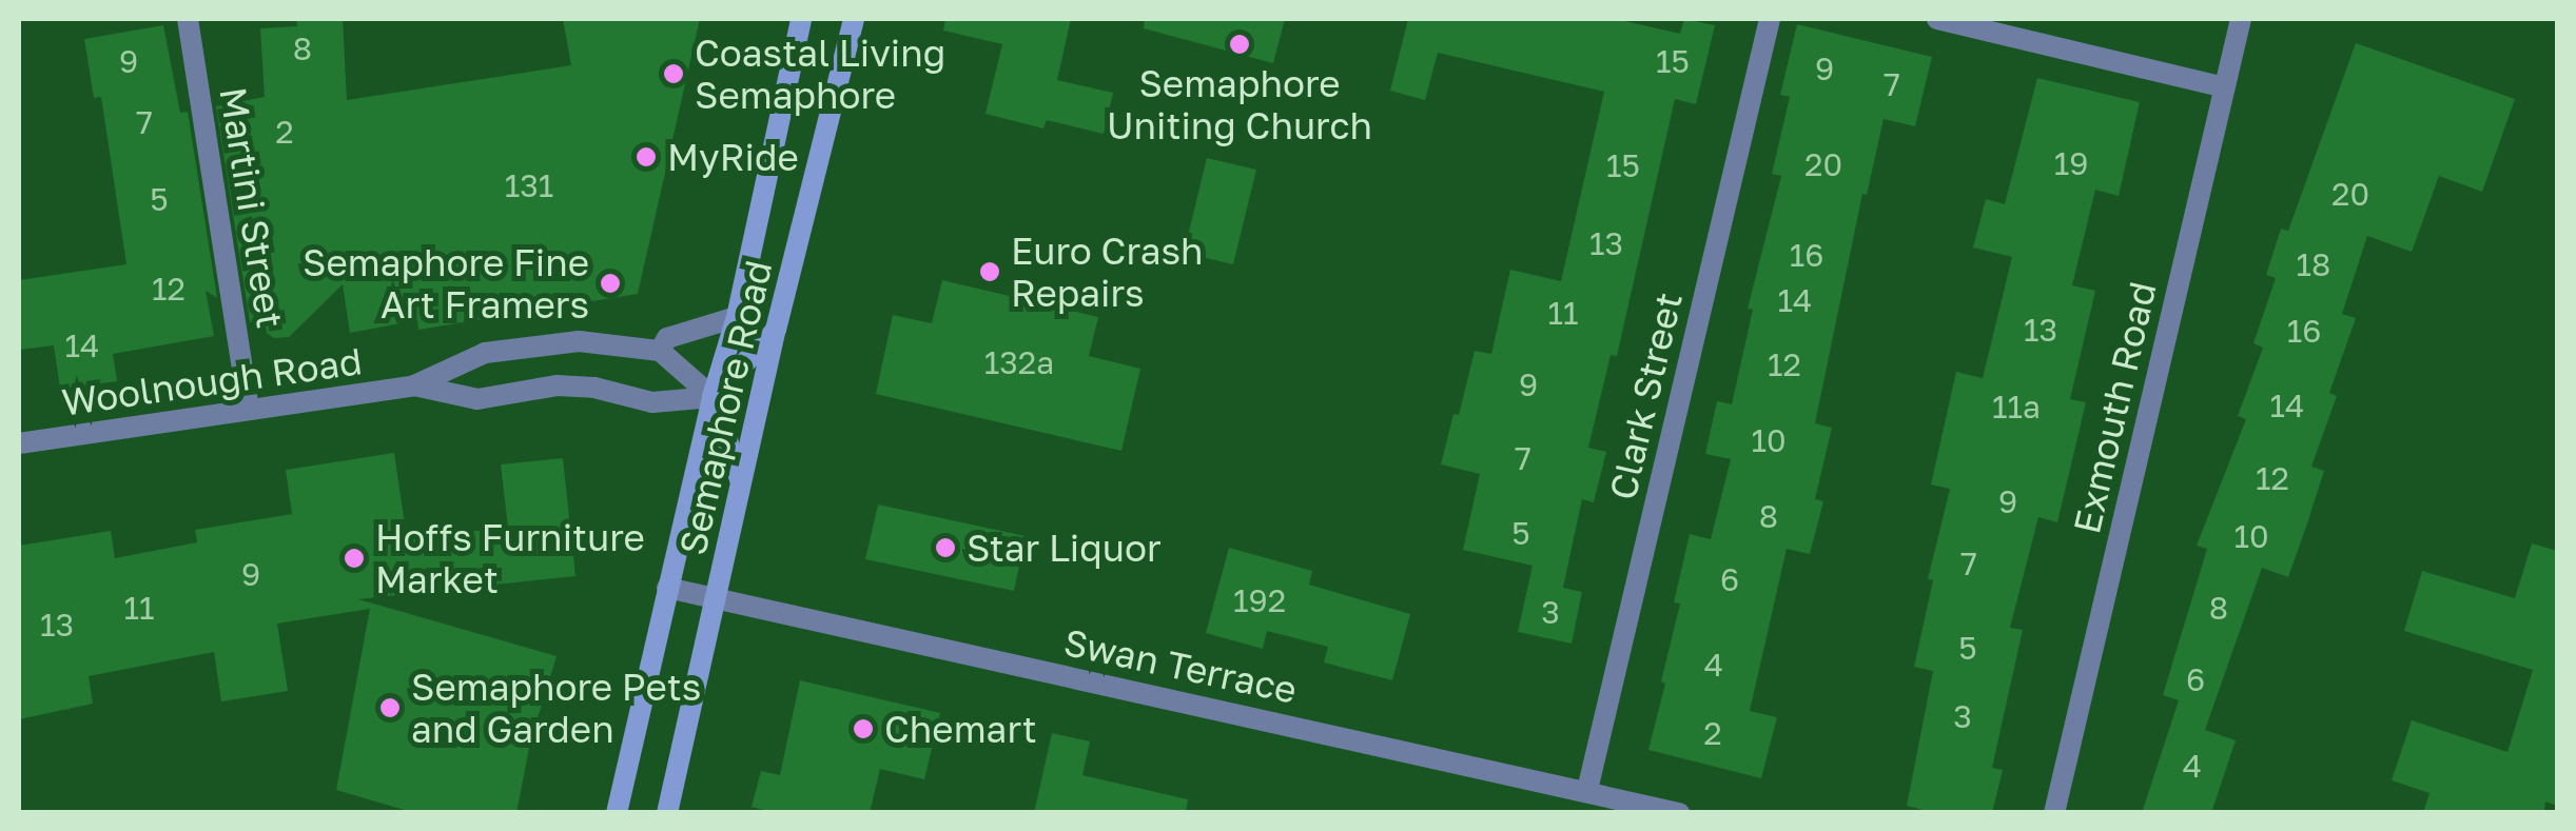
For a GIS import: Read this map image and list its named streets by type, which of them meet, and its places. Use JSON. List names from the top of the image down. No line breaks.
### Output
{"streets":{"main road":["Semaphore Road"],"street":["Martini Street","Woolnough Road","Clark Street","Exmouth Road","Swan Terrace"]},"crossings":[["Martini Street","Woolnough Road"],["Woolnough Road","Semaphore Road"],["Clark Street","Swan Terrace"],["Semaphore Road","Swan Terrace"]],"places":["Semaphore Uniting Church","Coastal Living Semaphore","MyRide","Euro Crash Repairs","Semaphore Fine Art Framers","Star Liquor","Hoffs Furniture Market","Semaphore Pets and Garden","Chemart"],"house_numbers":["8","9","15","9","7","7","2","19","20","15","131","20","5","13","16","18","12","14","11","13","16","14","132a","12","9","14","11a","10","7","12","9","8","5","10","7","9","6","192","11","8","3","13","5","4","6","3","2","4"]}
